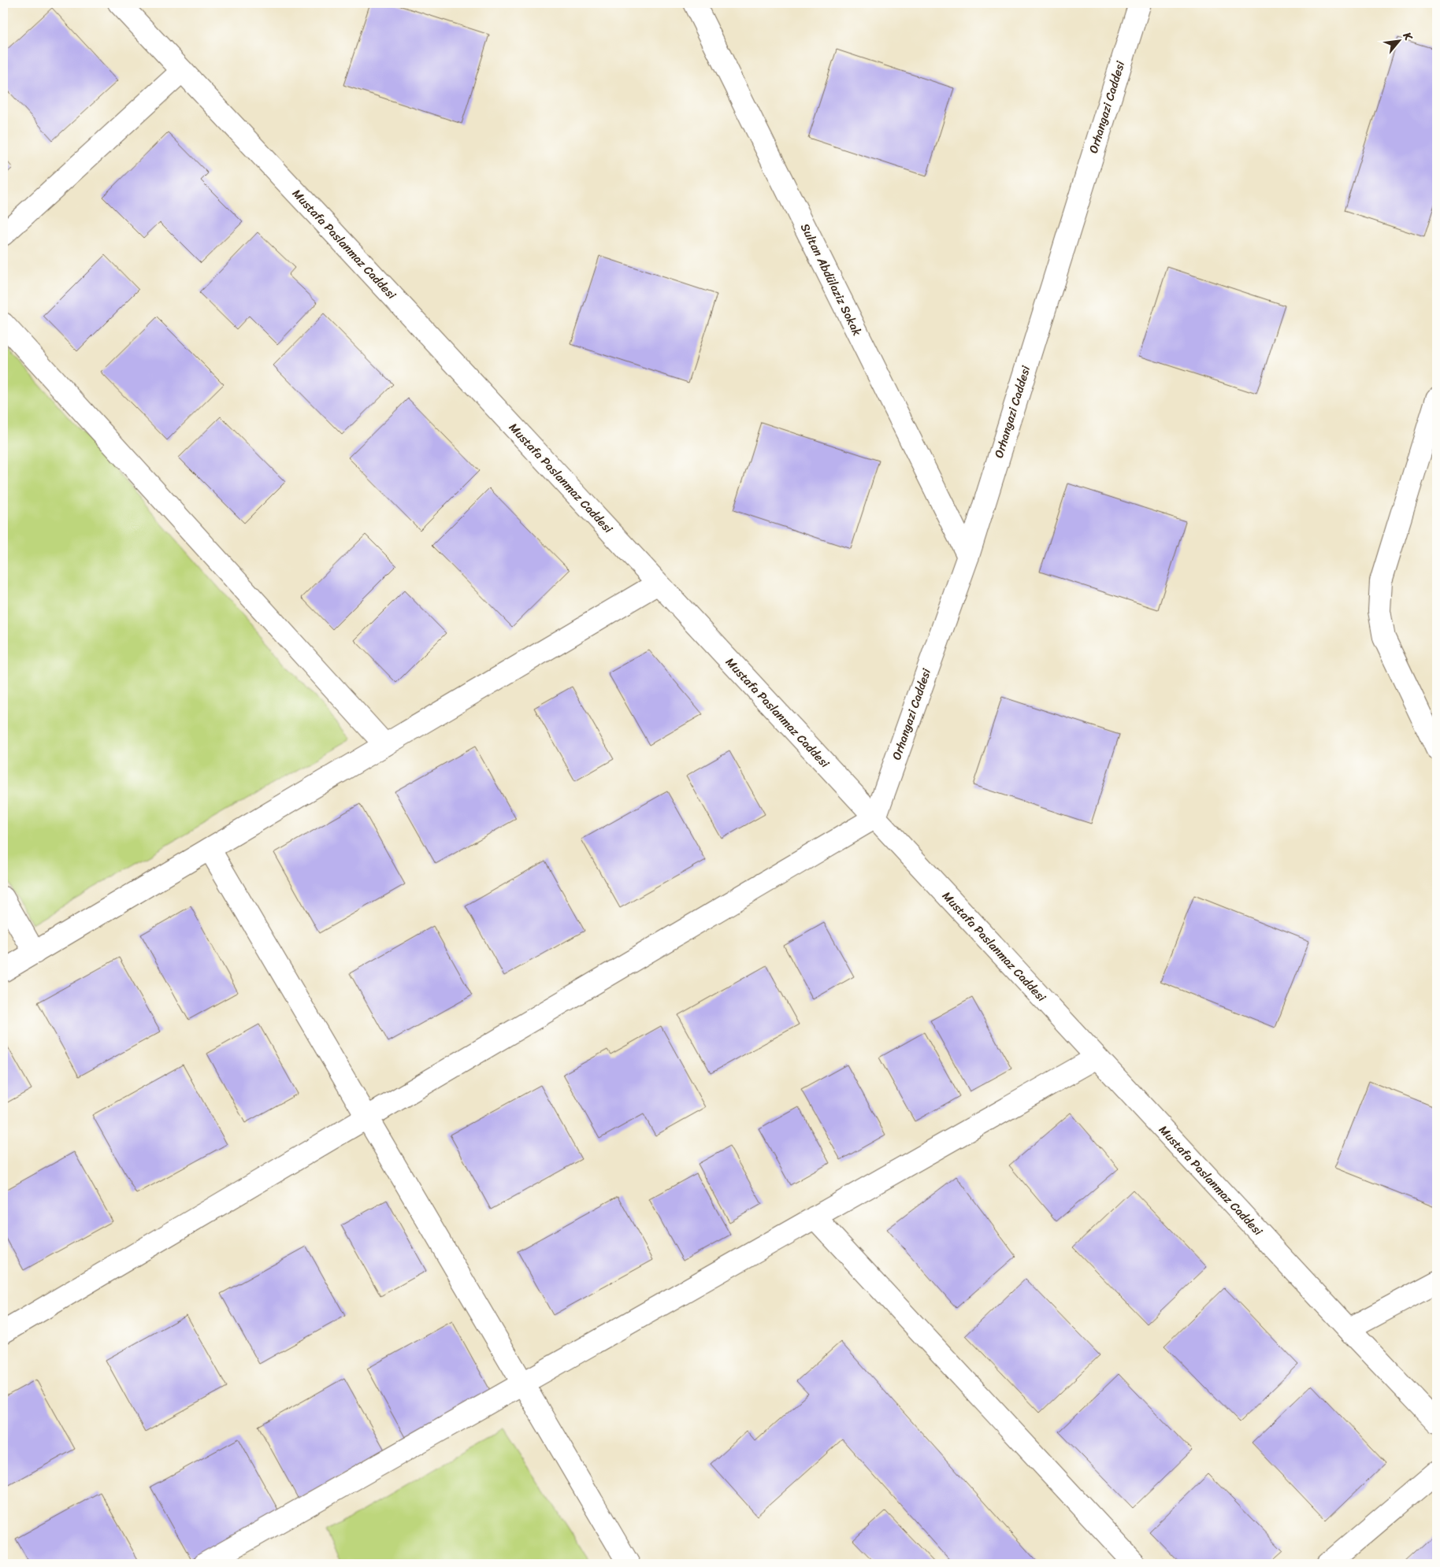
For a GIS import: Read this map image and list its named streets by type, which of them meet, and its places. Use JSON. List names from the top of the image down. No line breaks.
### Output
{"streets":{"street":["Orhangazi Caddesi","Mustafa Paslanmaz Caddesi","Sultan Abdülaziz Sokak"]},"crossings":[["Orhangazi Caddesi","Mustafa Paslanmaz Caddesi"],["Orhangazi Caddesi","Sultan Abdülaziz Sokak"]],"north":"top right"}
